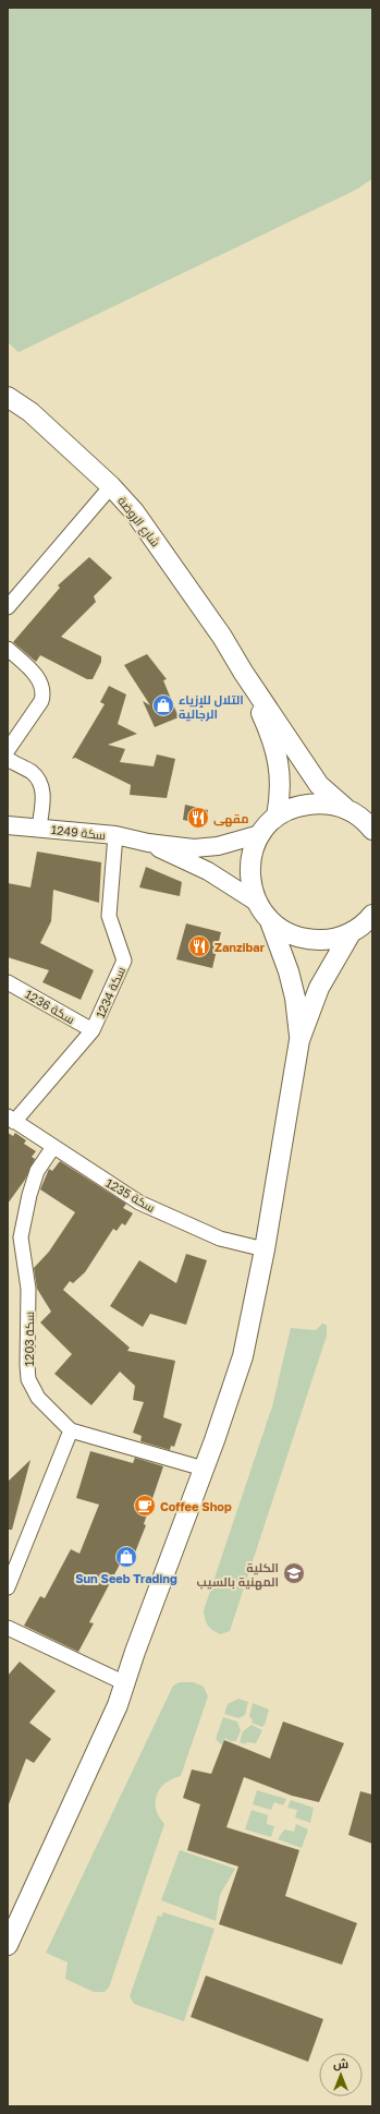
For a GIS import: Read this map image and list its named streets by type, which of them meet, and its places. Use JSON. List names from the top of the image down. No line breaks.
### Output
{"streets":{"main road":["شارع الروضة"],"street":["سكة 1249","سكة 1234","سكة 1236","سكة 1235","سكة 1203"]},"crossings":[["سكة 1249","سكة 1234"],["سكة 1234","سكة 1236"],["سكة 1234","سكة 1235"],["سكة 1235","سكة 1203"]],"places":{"shop":["التلال للإزياء الرجالية","Sun Seeb Trading"],"restaurant":["مقهى","Zanzibar"],"cafe":["Coffee Shop"],"school or university":["الكلية المهنية بالسيب"]},"north":"top"}
